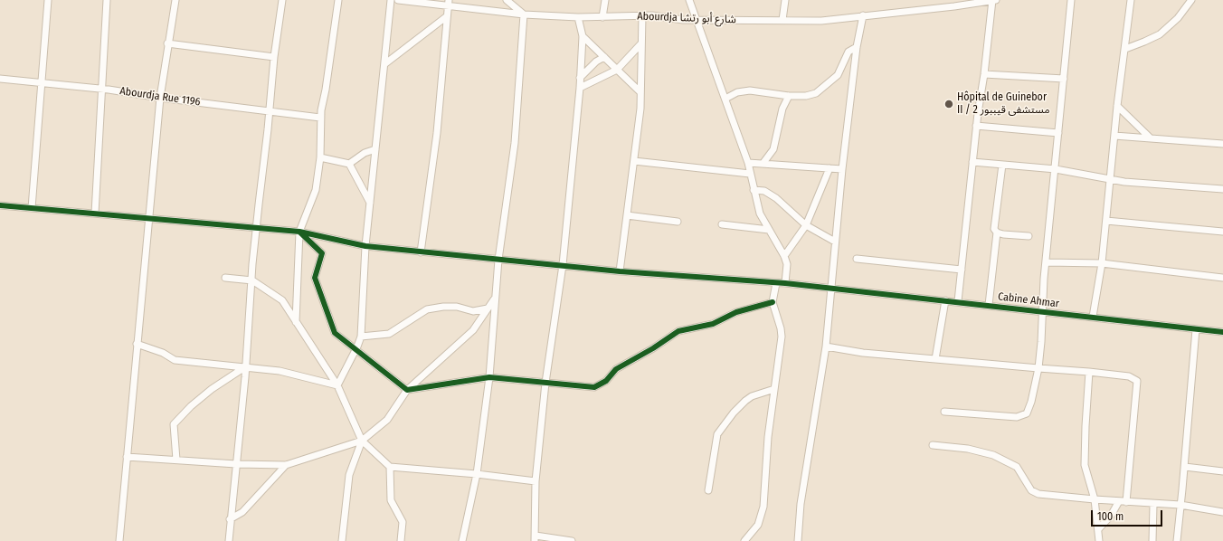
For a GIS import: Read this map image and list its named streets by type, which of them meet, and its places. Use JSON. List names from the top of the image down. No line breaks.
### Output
{"streets":{"street":["Abourdja شارع أبو رتشا","Abourdja Rue 1196","Cabine Ahmar"]},"places":["Hôpital de Guinebor II / مستشفى قيببور 2"],"scale_bar":"100 m"}
